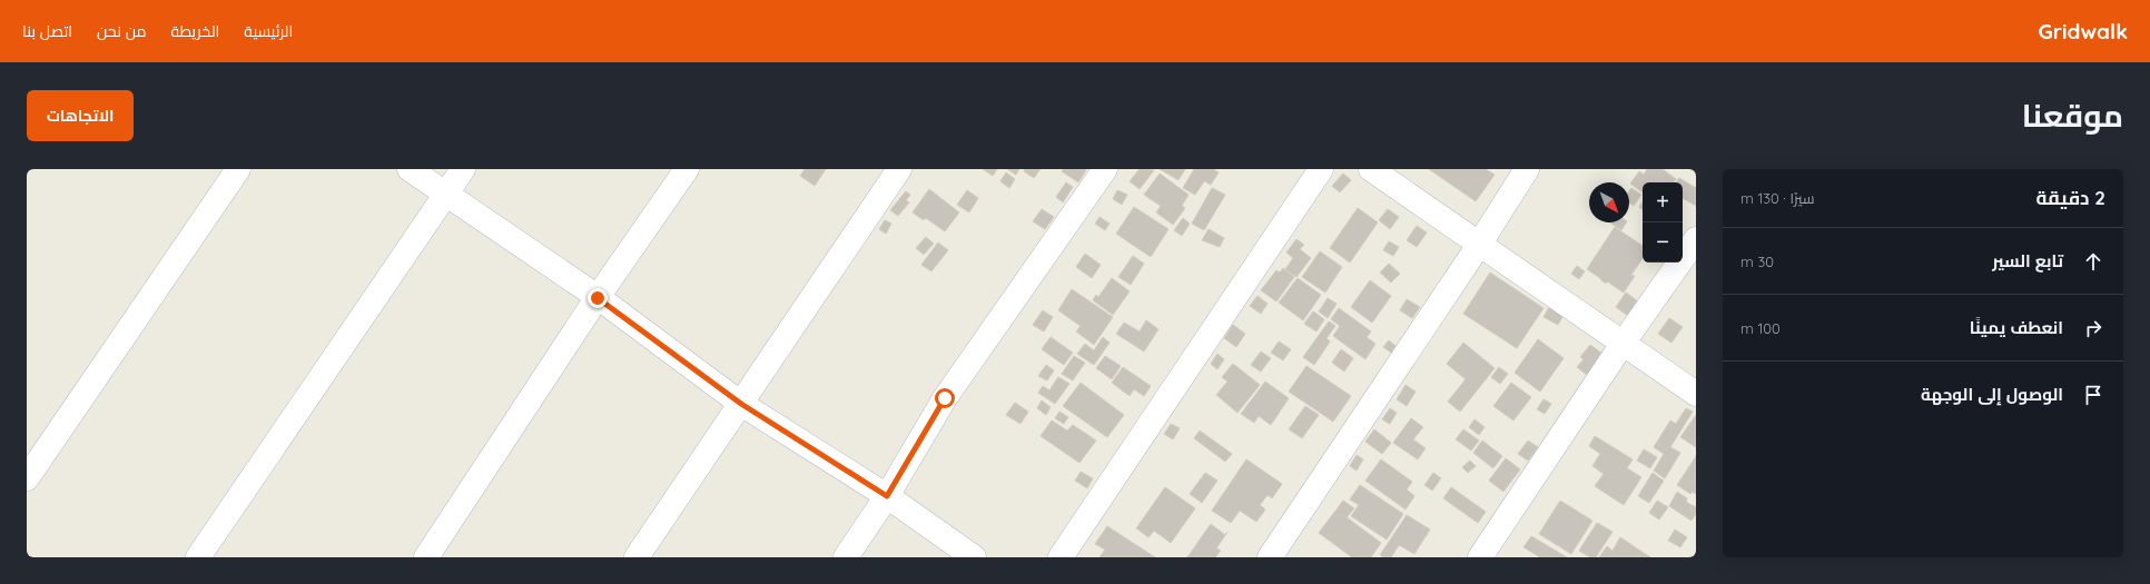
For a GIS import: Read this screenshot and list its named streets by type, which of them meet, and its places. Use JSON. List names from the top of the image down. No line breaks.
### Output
{"north":"bottom right","page":{"header":"Gridwalk","nav":["الرئيسية","الخريطة","من نحن","اتصل بنا"],"title":"موقعنا","buttons":"الاتجاهات","heading":["2 دقيقة","سيرًا · 130 m"],"map_buttons":["+","−"],"list":[["تابع السير","30 m"],["انعطف يمينًا","100 m"],"الوصول إلى الوجهة"]}}
